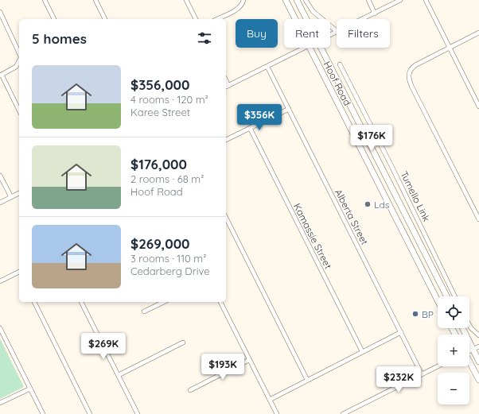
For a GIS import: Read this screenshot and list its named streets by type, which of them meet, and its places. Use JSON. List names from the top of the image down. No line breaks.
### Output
{"streets":{"main road":["Hoof Road"],"street":["Tumello Link","Alberta Street","Kamassie Street"]},"places":["Lds","BP"],"page":{"chip":["Buy","Rent","Filters"],"heading":"5 homes","list":[{"name":"$356,000","note":"4 rooms · 120 m² · Karee Street"},{"name":"$176,000","note":"2 rooms · 68 m² · Hoof Road"},{"name":"$269,000","note":"3 rooms · 110 m² · Cedarberg Drive"}],"price":["$356K","$176K","$269K","$193K","$232K"],"map_buttons":["+","−"]}}
